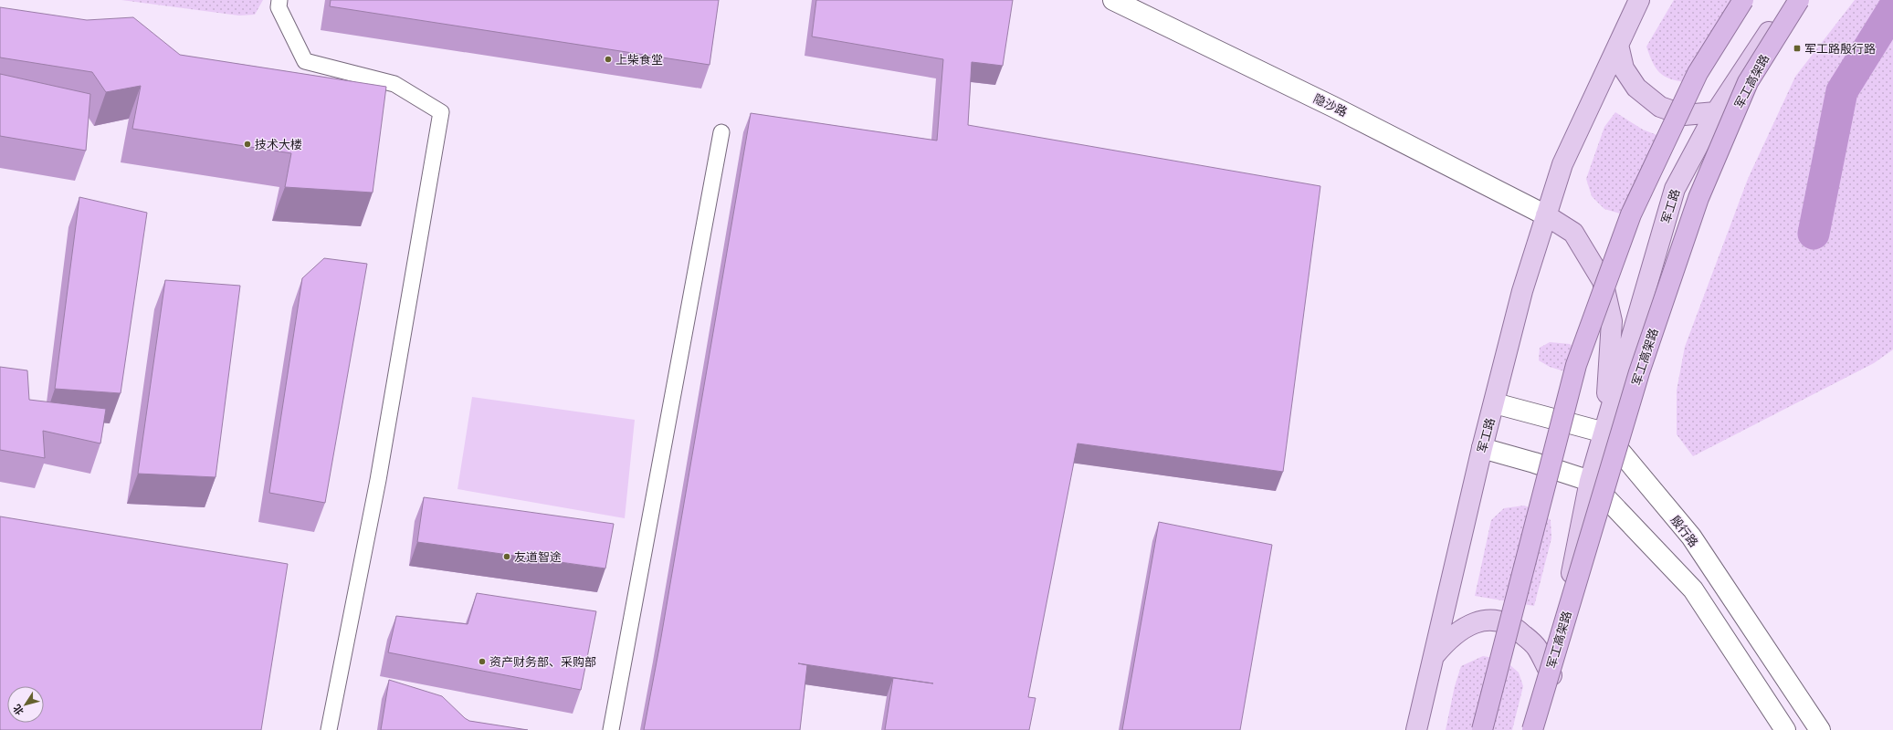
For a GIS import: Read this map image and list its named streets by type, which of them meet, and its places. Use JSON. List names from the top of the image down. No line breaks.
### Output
{"streets":{"highway":["军工高架路"],"main road":["隐沙路","军工路","殷行路"]},"crossings":[["隐沙路","军工路"],["军工路","殷行路"]],"places":{"transit":["军工路殷行路"],"other":["上柴食堂","技术大楼","友道智途","资产财务部、采购部"]},"north":"bottom left"}
